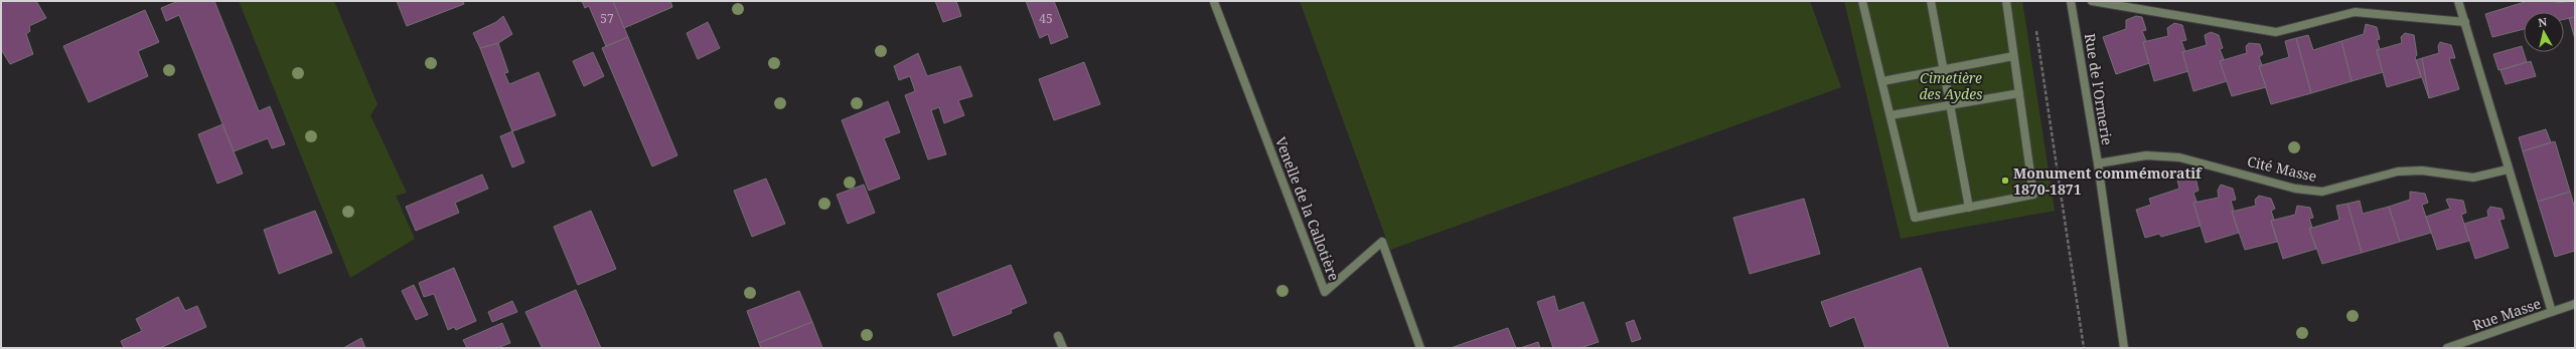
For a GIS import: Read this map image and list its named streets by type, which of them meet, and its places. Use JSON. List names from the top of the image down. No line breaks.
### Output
{"streets":{"street":["Rue de l'Ormerie","Cité Masse","Venelle de la Callotière","Rue Masse"]},"crossings":[["Rue de l'Ormerie","Cité Masse"]],"parks":["Cimetière des Aydes"],"places":["Monument commémoratif 1870-1871"],"house_numbers":["57","45"],"north":"top"}
